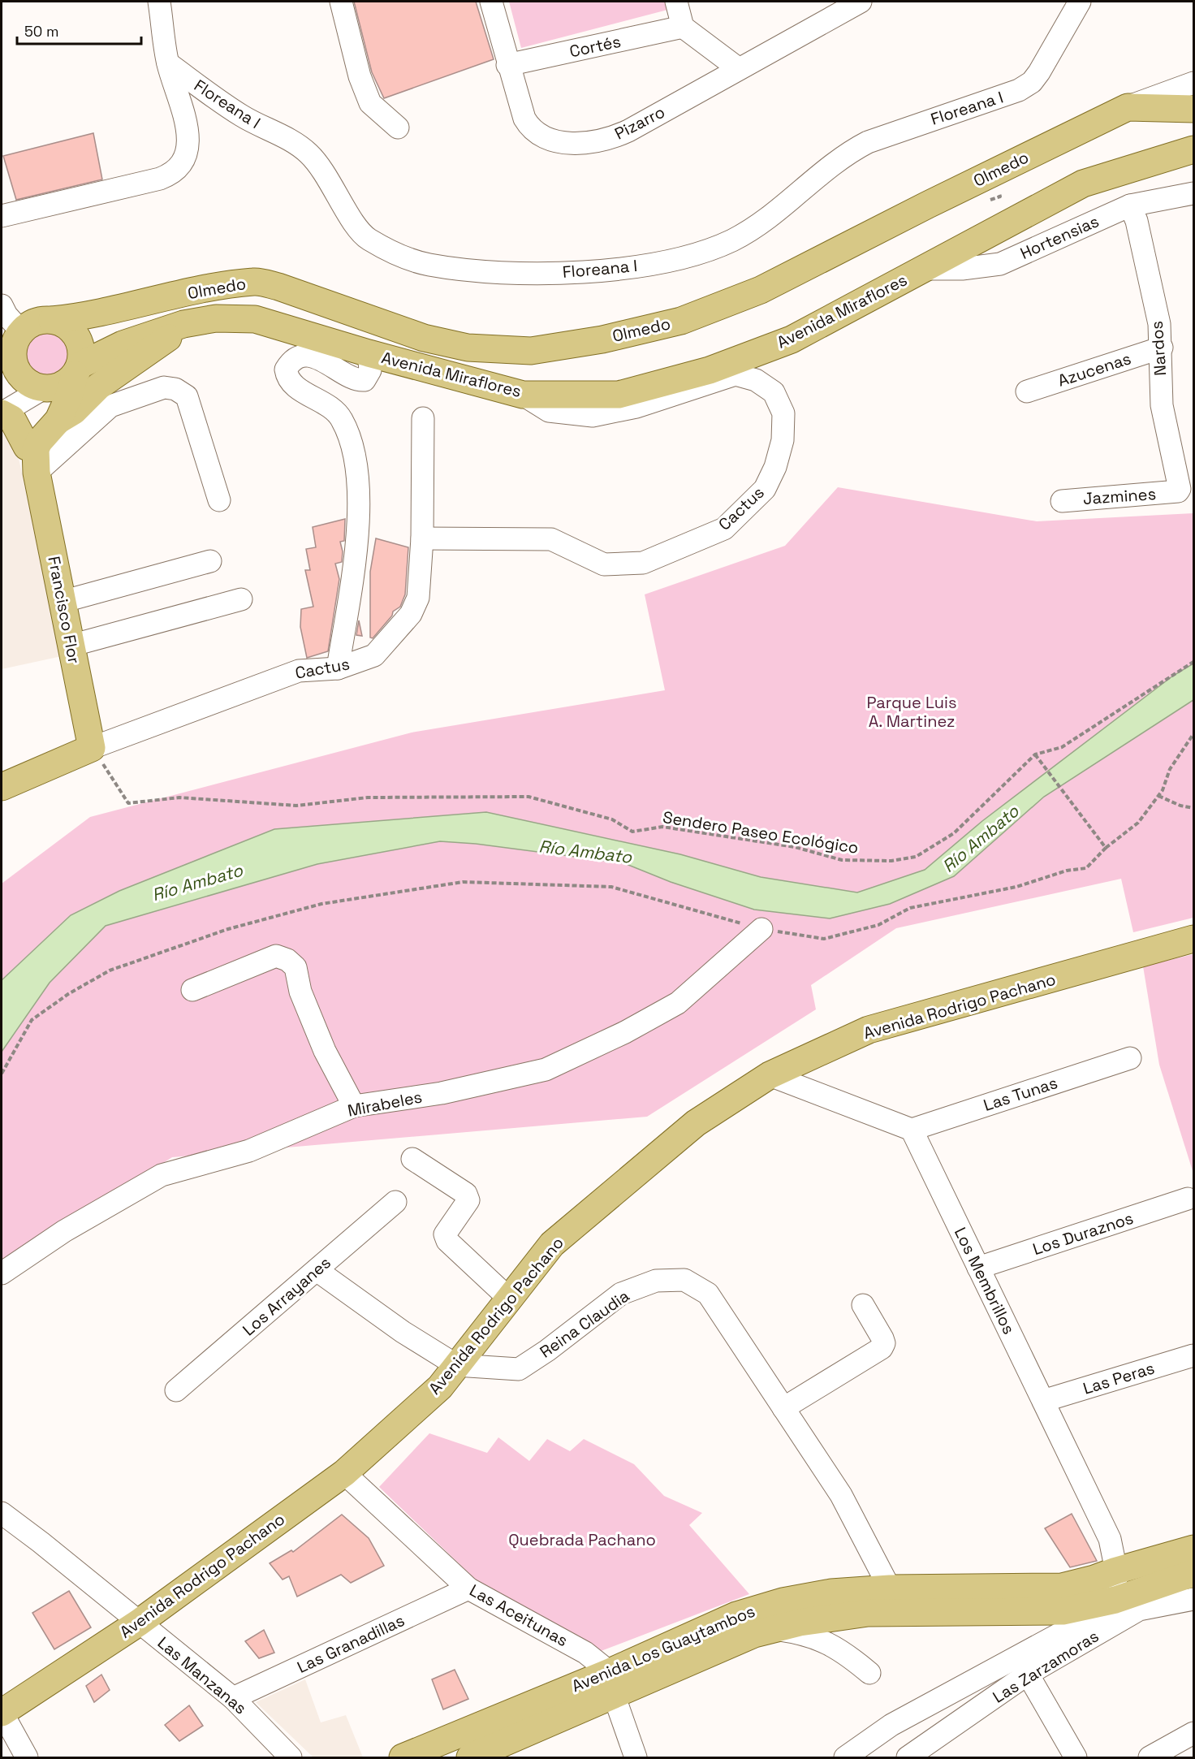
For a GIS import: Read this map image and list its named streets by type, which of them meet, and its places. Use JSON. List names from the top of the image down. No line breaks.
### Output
{"streets":{"main road":["Olmedo","Avenida Miraflores","Francisco Flor","Avenida Rodrigo Pachano","Avenida Los Guaytambos"],"street":["Cortés","Floreana I","Pizarro","Hortensias","Nardos","Azucenas","Jazmines","Cactus","Las Tunas","Mirabeles","Los Duraznos","Los Membrillos","Los Arrayanes","Reina Claudia","Las Peras","Las Aceitunas","Las Granadillas","Las Zarzamoras","Las Manzanas"],"path":["Sendero Paseo Ecológico"]},"crossings":[["Cortés","Pizarro"],["Hortensias","Avenida Miraflores"],["Hortensias","Nardos"],["Avenida Miraflores","Cactus"],["Nardos","Azucenas"],["Nardos","Jazmines"],["Cactus","Francisco Flor"],["Cactus","Sendero Paseo Ecológico"],["Francisco Flor","Sendero Paseo Ecológico"],["Avenida Rodrigo Pachano","Reina Claudia"],["Avenida Rodrigo Pachano","Las Aceitunas"],["Avenida Rodrigo Pachano","Las Manzanas"],["Las Tunas","Los Membrillos"],["Los Duraznos","Los Membrillos"],["Los Membrillos","Las Peras"],["Los Membrillos","Avenida Los Guaytambos"],["Los Membrillos","Las Zarzamoras"],["Los Arrayanes","Reina Claudia"],["Reina Claudia","Avenida Los Guaytambos"],["Las Aceitunas","Las Granadillas"],["Las Aceitunas","Avenida Los Guaytambos"],["Las Granadillas","Las Manzanas"],["Avenida Los Guaytambos","Las Zarzamoras"]],"water":["Río Ambato"],"parks":["Parque Luis A. Martinez","Quebrada Pachano"],"scale_bar":"50 m"}
